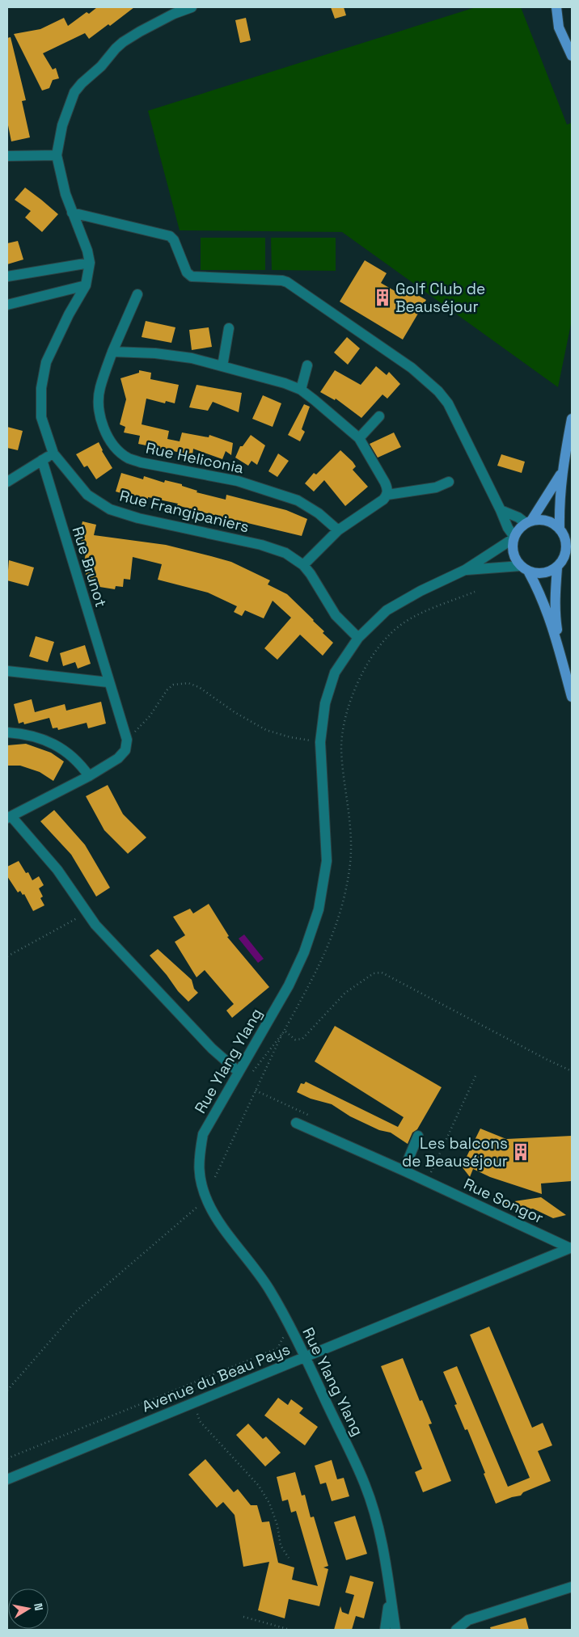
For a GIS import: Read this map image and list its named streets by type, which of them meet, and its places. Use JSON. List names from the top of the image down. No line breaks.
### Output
{"streets":{"street":["Rue Heliconia","Rue Frangipaniers","Rue Brunot","Rue Ylang Ylang","Rue Songor","Avenue du Beau Pays"]},"crossings":[["Rue Frangipaniers","Rue Ylang Ylang"],["Rue Ylang Ylang","Avenue du Beau Pays"],["Rue Songor","Avenue du Beau Pays"]],"places":{"building":["Golf Club de Beauséjour","Les balcons de Beauséjour"]},"north":"right"}
